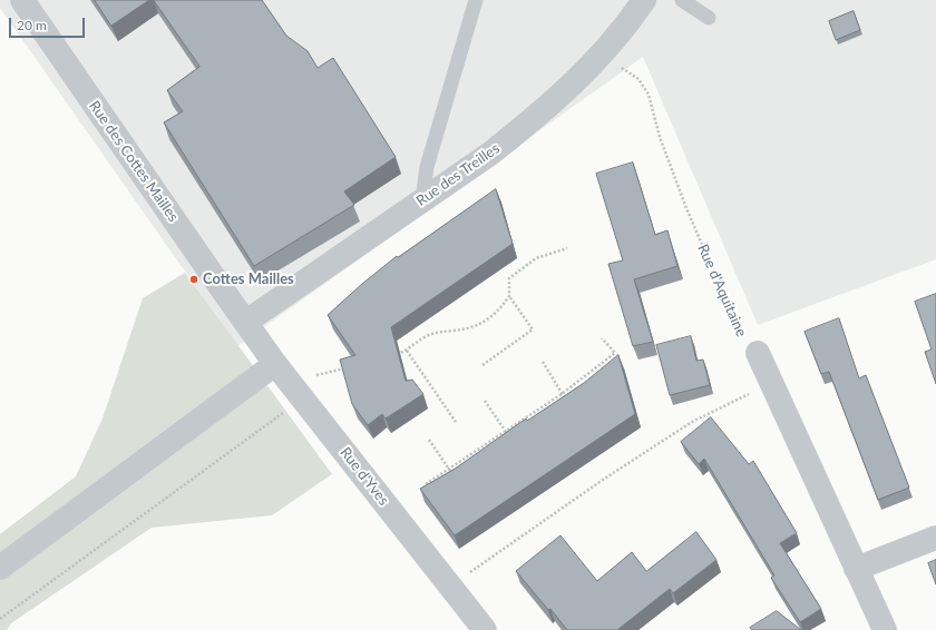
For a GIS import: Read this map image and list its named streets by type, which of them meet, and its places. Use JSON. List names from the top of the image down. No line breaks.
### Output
{"streets":{"street":["Rue des Cottes Mailles","Rue des Treilles","Rue d'Yves"],"path":["Rue d'Aquitaine"]},"crossings":[["Rue des Cottes Mailles","Rue des Treilles"],["Rue des Cottes Mailles","Rue d'Yves"],["Rue des Treilles","Rue d'Aquitaine"],["Rue des Treilles","Rue d'Yves"]],"places":["Cottes Mailles"],"scale_bar":"20 m"}
